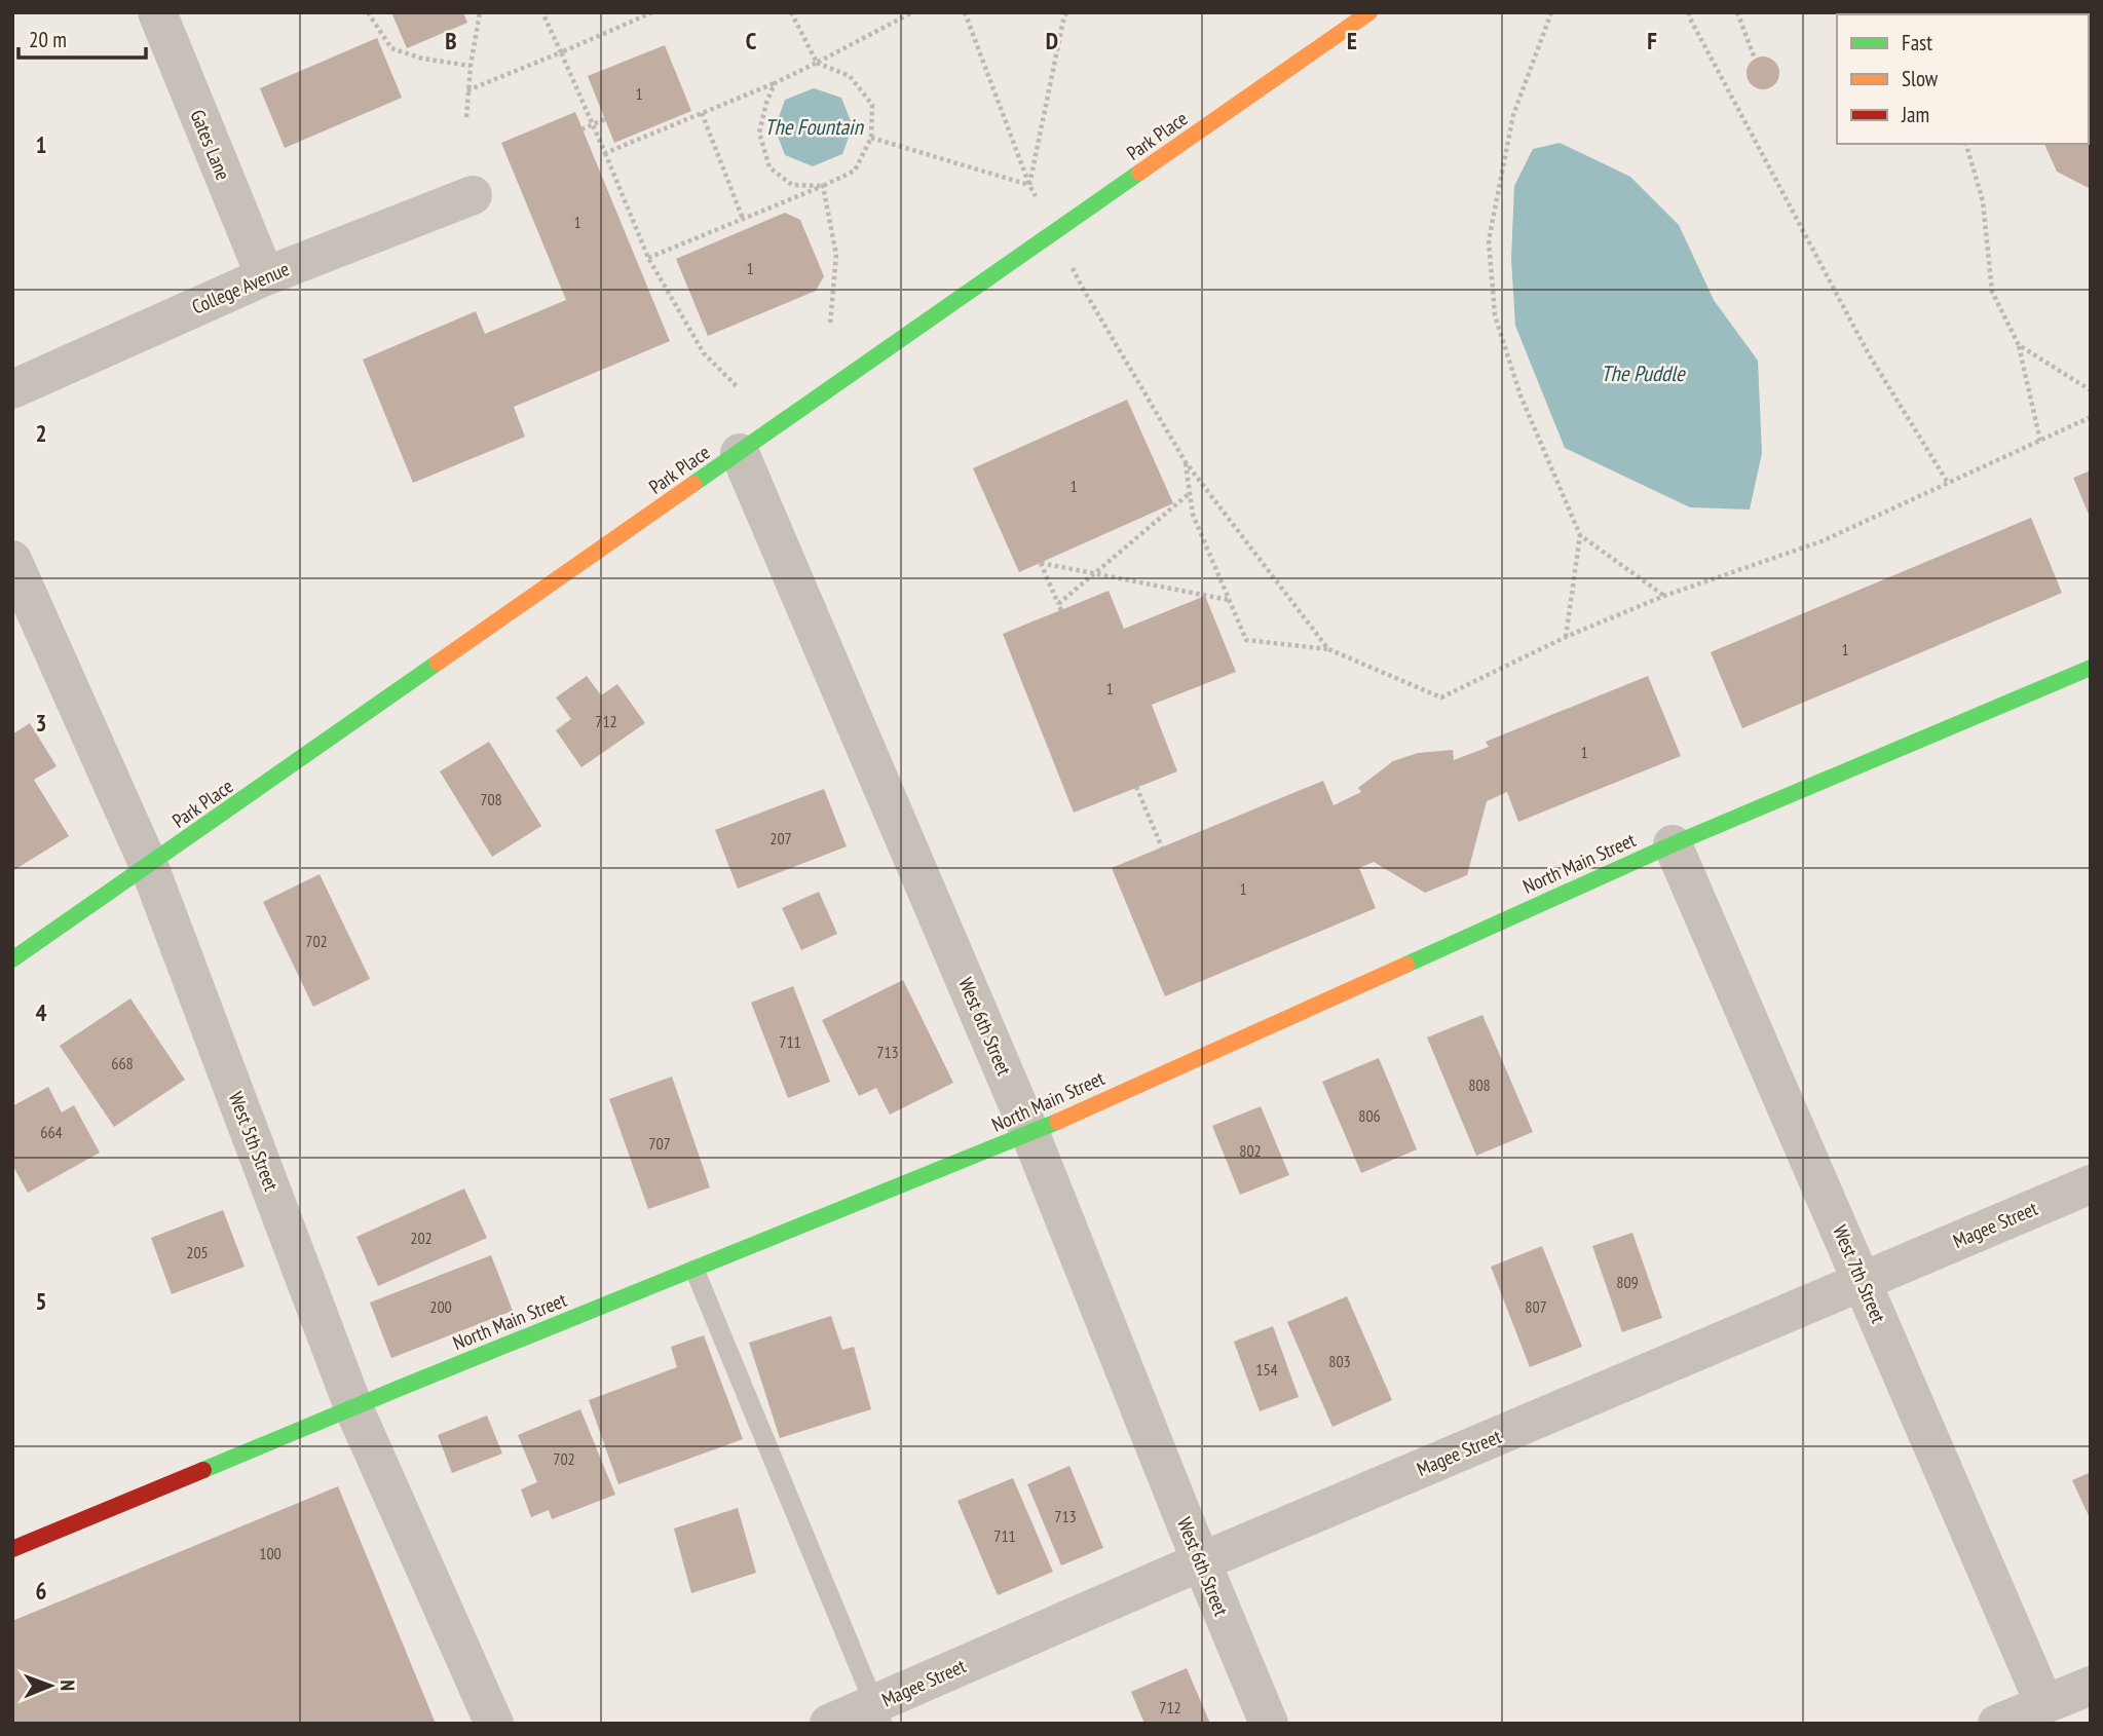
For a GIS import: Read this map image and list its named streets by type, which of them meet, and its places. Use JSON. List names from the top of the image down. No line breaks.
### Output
{"streets":{"street":["Park Place","Gates Lane","College Avenue","North Main Street","West 6th Street","West 5th Street","Magee Street","West 7th Street"]},"crossings":[["Park Place","West 6th Street"],["Park Place","West 5th Street"],["Gates Lane","College Avenue"],["North Main Street","West 6th Street"],["North Main Street","West 5th Street"],["North Main Street","West 7th Street"],["West 6th Street","Magee Street"],["Magee Street","West 7th Street"]],"water":["The Fountain","The Puddle"],"house_numbers":["1","1","1","1","1","1","712","1","708","207","1","702","711","713","668","808","806","664","707","802","202","205","809","200","807","803","154","702","713","711","100","712"],"legend":["Fast","Slow","Jam"],"scale_bar":"20 m","north":"right","grid":{"columns":["B","C","D","E","F"],"rows":["1","2","3","4","5","6"]}}
